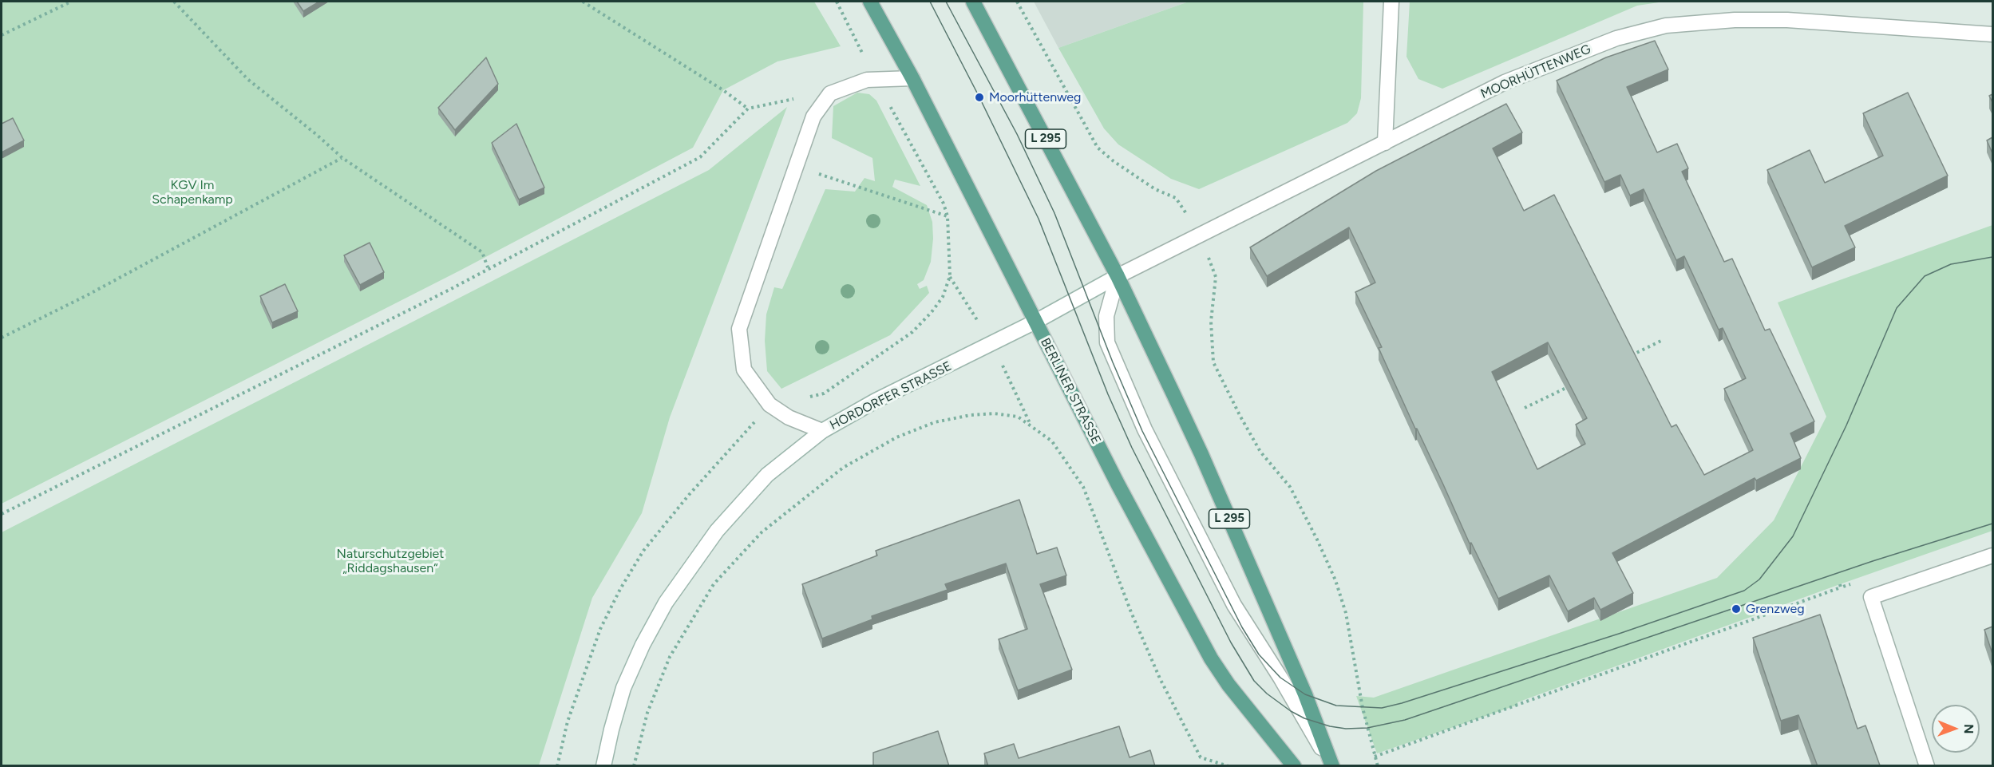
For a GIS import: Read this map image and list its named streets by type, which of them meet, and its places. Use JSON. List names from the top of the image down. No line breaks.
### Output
{"streets":{"main road":["L 295","BERLINER STRASSE"],"street":["MOORHÜTTENWEG","HORDORFER STRASSE"]},"crossings":[["MOORHÜTTENWEG","L 295"],["MOORHÜTTENWEG","HORDORFER STRASSE"],["L 295","HORDORFER STRASSE"],["BERLINER STRASSE","HORDORFER STRASSE"]],"parks":["KGV Im Schapenkamp","Naturschutzgebiet „Riddagshausen“"],"places":["Moorhüttenweg","Grenzweg"],"north":"right"}
